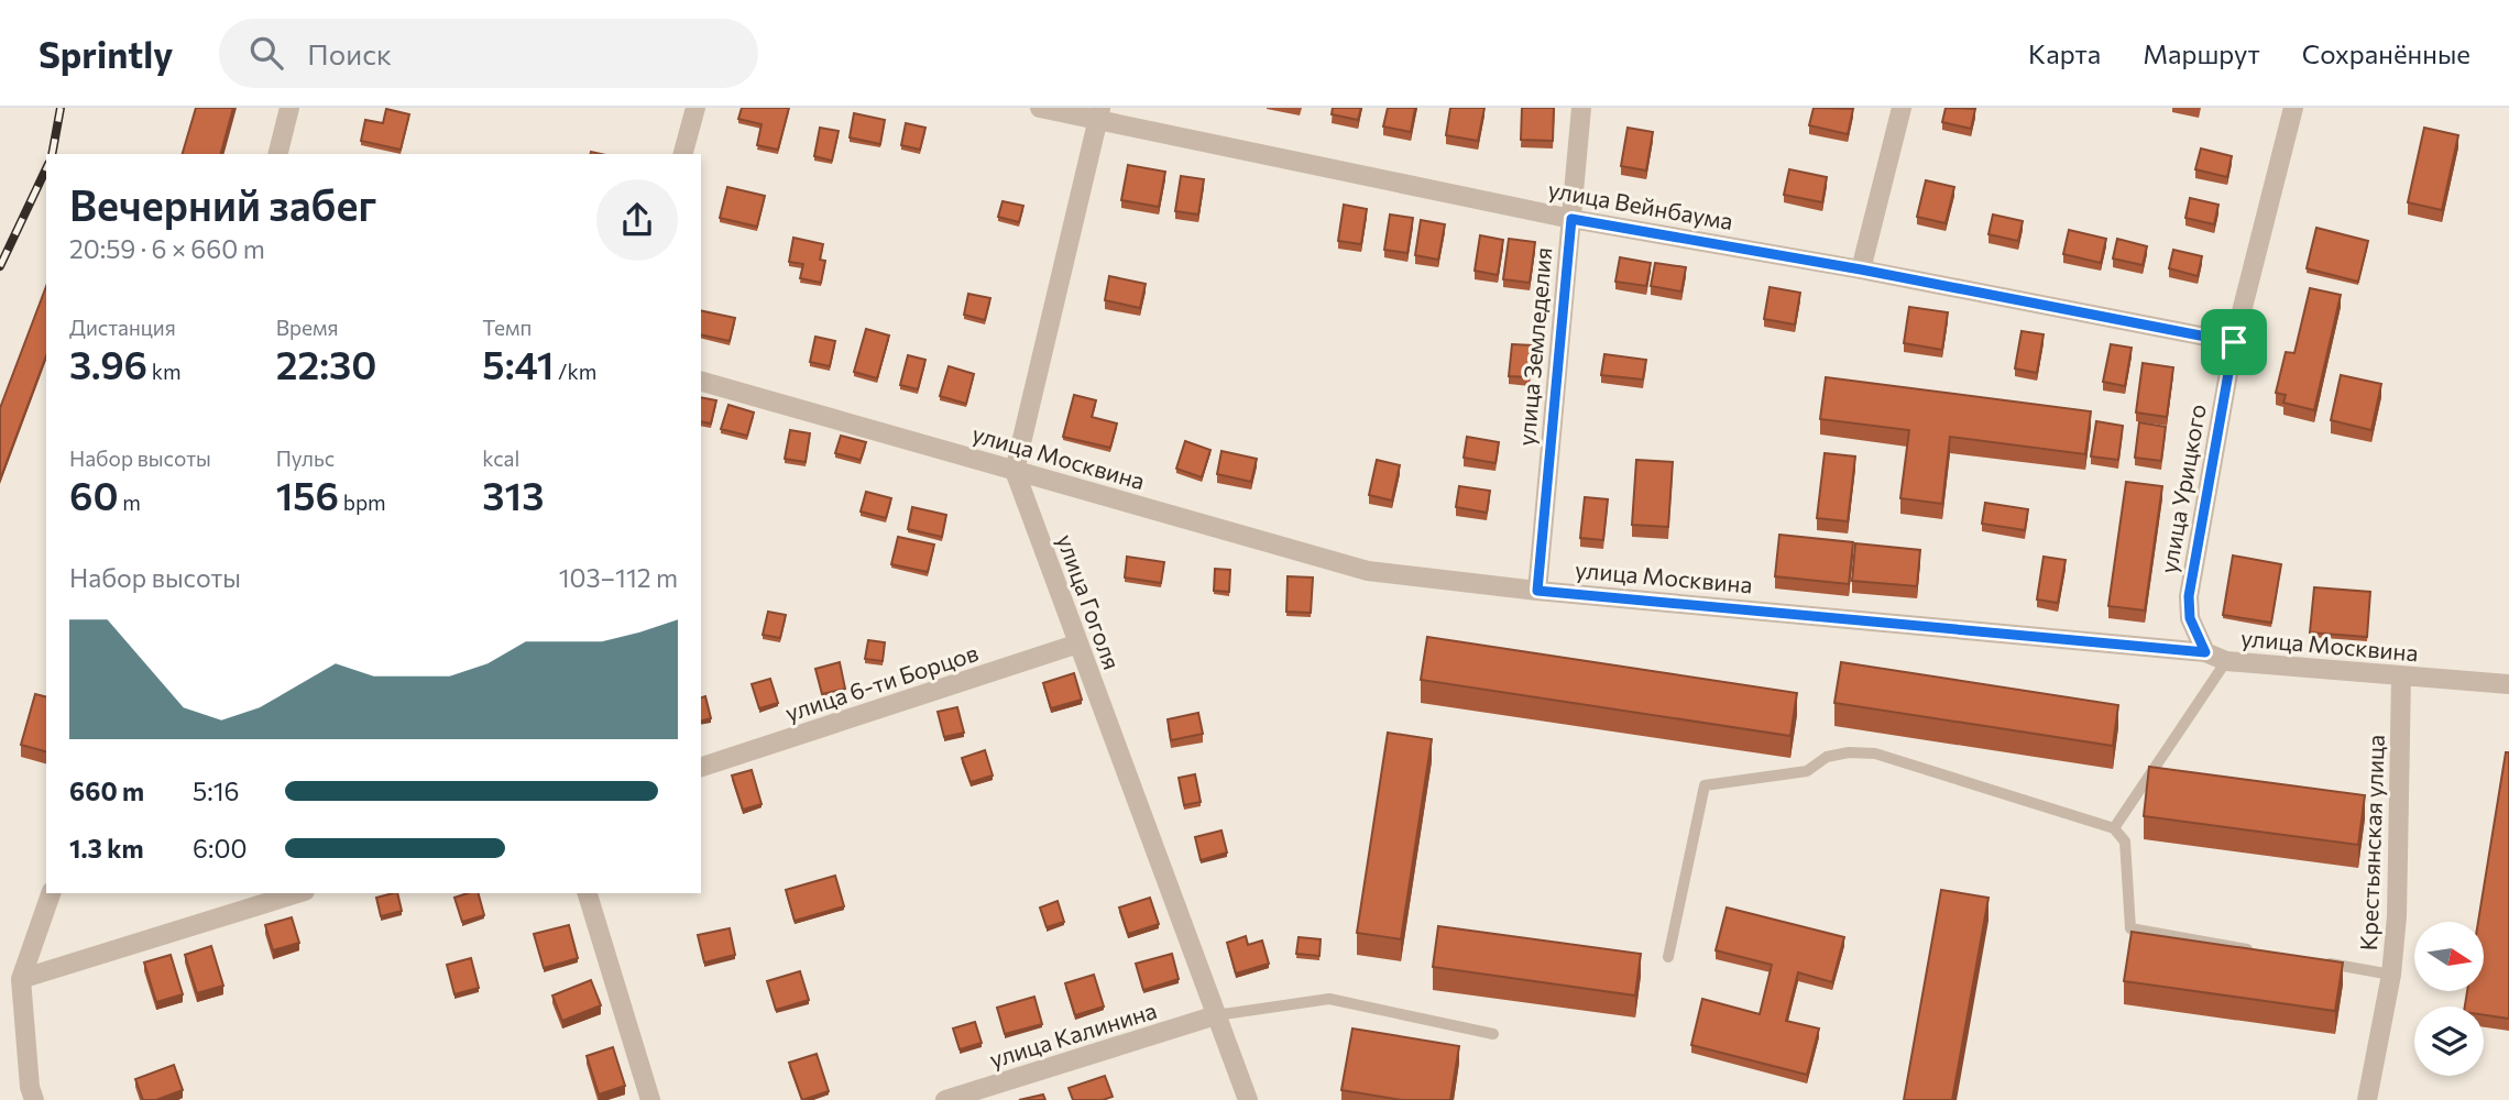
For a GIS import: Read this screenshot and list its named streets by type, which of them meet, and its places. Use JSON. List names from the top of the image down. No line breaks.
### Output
{"streets":{"street":["улица Вейнбаума","улица Земледелия","улица Москвина","улица Урицкого","улица Гоголя","улица 6-ти Борцов","Крестьянская улица","улица Калинина"]},"crossings":[["улица Вейнбаума","улица Земледелия"],["улица Вейнбаума","улица Урицкого"],["улица Земледелия","улица Москвина"],["улица Москвина","улица Урицкого"],["улица Москвина","улица Гоголя"],["улица Москвина","Крестьянская улица"],["улица Гоголя","улица 6-ти Борцов"],["улица Гоголя","улица Калинина"]],"north":"right","page":{"header":"Sprintly","search":"Поиск","nav":["Карта","Маршрут","Сохранённые"],"heading":["Вечерний забег","20:59 · 6 × 660 m"],"stats":[["Дистанция","3.96 km"],["Время","22:30"],["Темп","5:41 /km"],["Набор высоты","60 m"],["Пульс","156 bpm"],["kcal","313"]],"chart":["Набор высоты","103–112 m"],"list":[{"name":"660 m","note":"5:16"},{"name":"1.3 km","note":"6:00"}]}}
